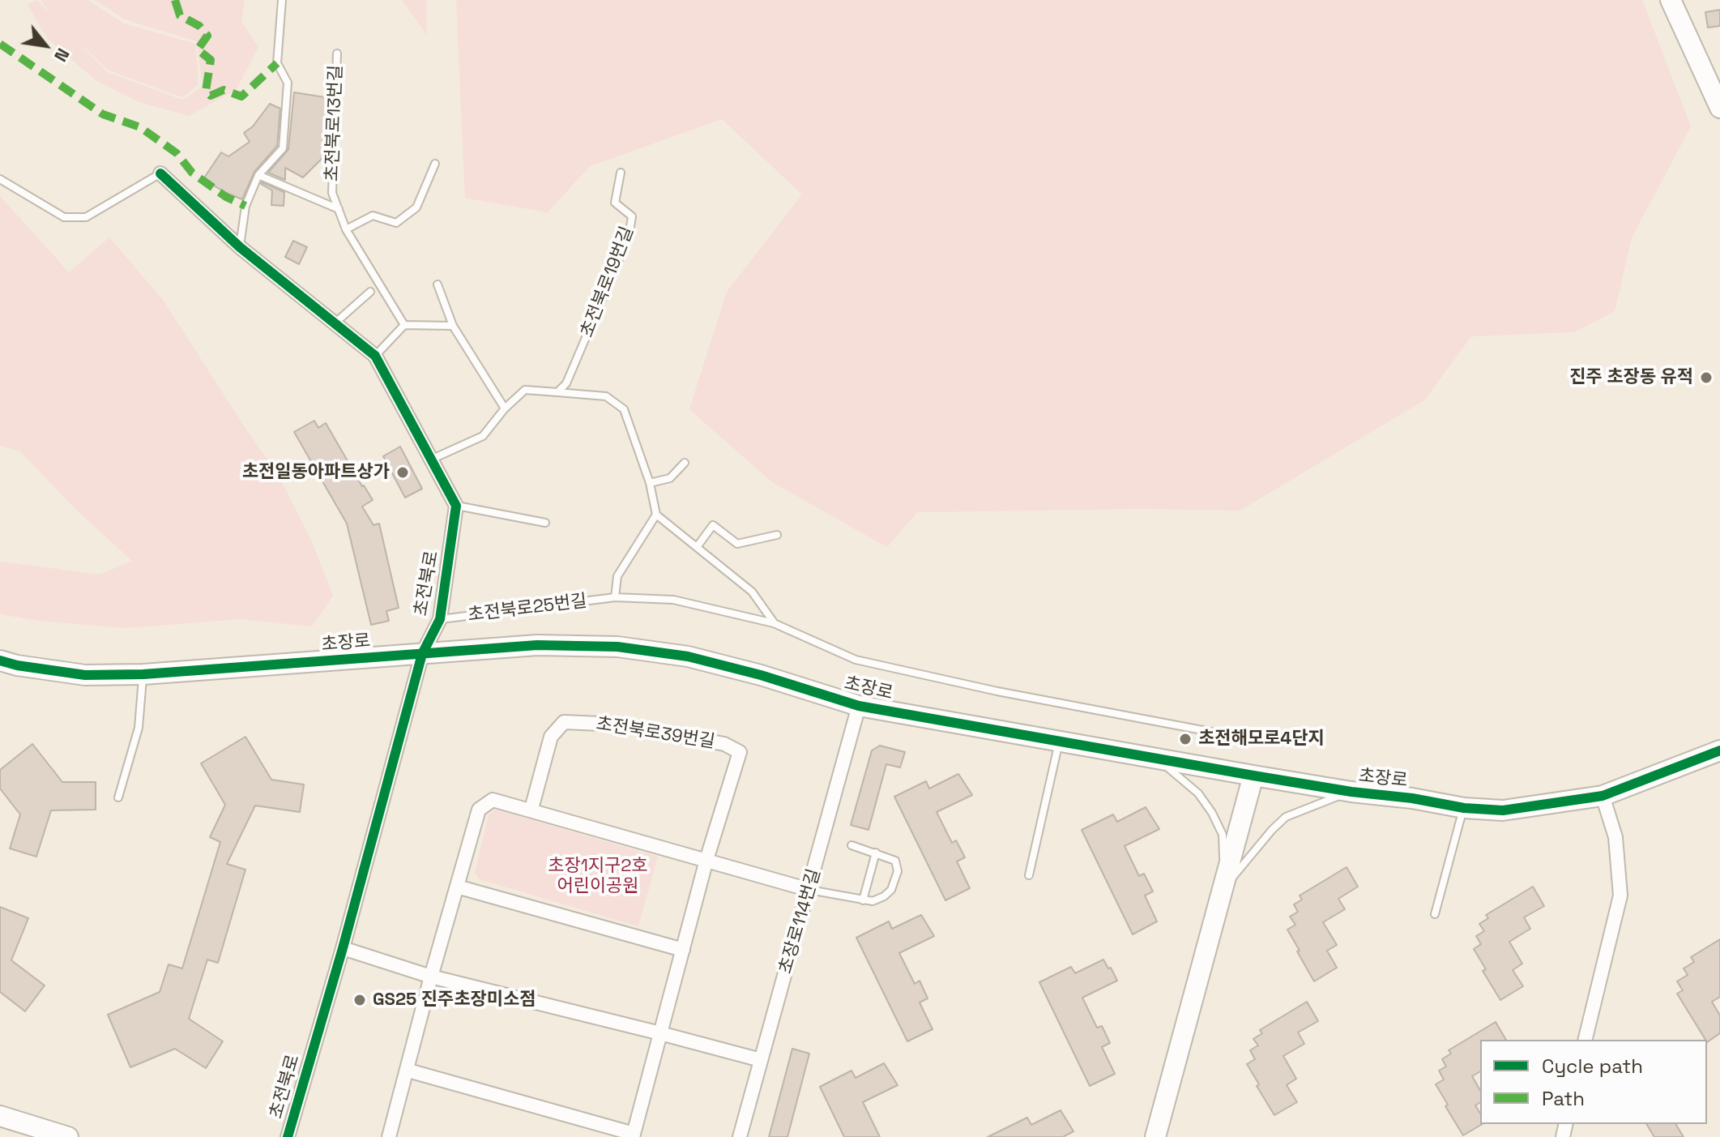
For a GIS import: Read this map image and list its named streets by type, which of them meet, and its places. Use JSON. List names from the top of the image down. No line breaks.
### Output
{"streets":{"street":["초전북로","초장로","초전북로39번길","초장로114번길"],"lane":["초전북로13번길","초전북로19번길","초전북로25번길"]},"crossings":[["초전북로","초전북로25번길"],["초전북로","초장로"],["초장로","초장로114번길"]],"parks":["초장1지구2호 어린이공원"],"places":["진주 초장동 유적","초전일동아파트상가","초전해모로4단지","GS25 진주초장미소점"],"legend":["Cycle path","Path"],"north":"bottom right"}
